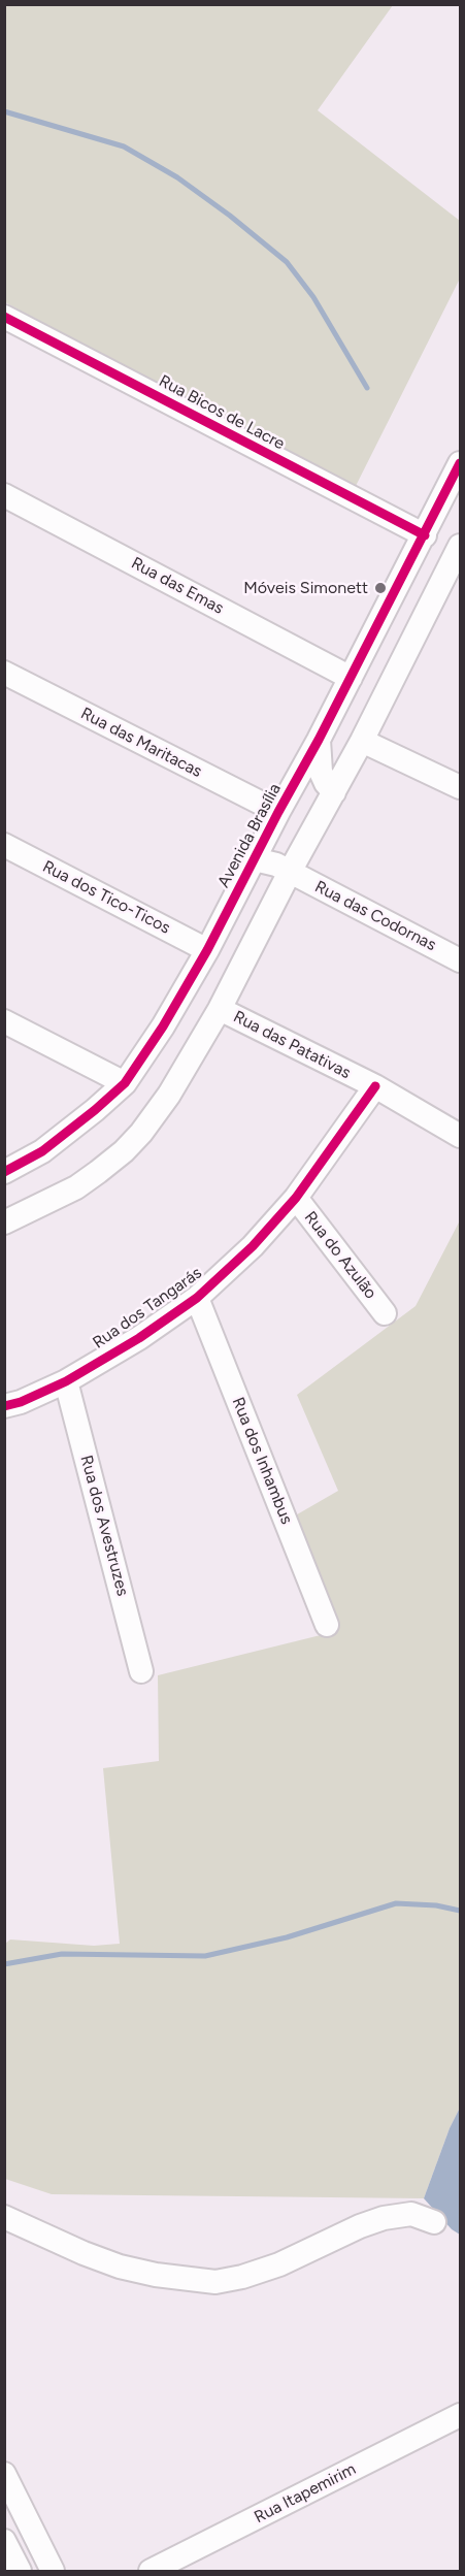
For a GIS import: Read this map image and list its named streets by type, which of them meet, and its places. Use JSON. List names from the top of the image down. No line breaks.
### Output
{"streets":{"street":["Rua Bicos de Lacre","Rua das Emas","Rua das Maritacas","Avenida Brasília","Rua dos Tico-Ticos","Rua das Codornas","Rua das Patativas","Rua do Azulão","Rua dos Tangarás","Rua dos Inhambus","Rua dos Avestruzes","Rua Itapemirim"]},"crossings":[["Rua Bicos de Lacre","Avenida Brasília"],["Rua das Emas","Avenida Brasília"],["Rua das Maritacas","Avenida Brasília"],["Avenida Brasília","Rua dos Tico-Ticos"],["Avenida Brasília","Rua das Codornas"],["Rua das Patativas","Rua dos Tangarás"],["Rua do Azulão","Rua dos Tangarás"],["Rua dos Tangarás","Rua dos Inhambus"],["Rua dos Tangarás","Rua dos Avestruzes"]],"places":["Móveis Simonett"]}
